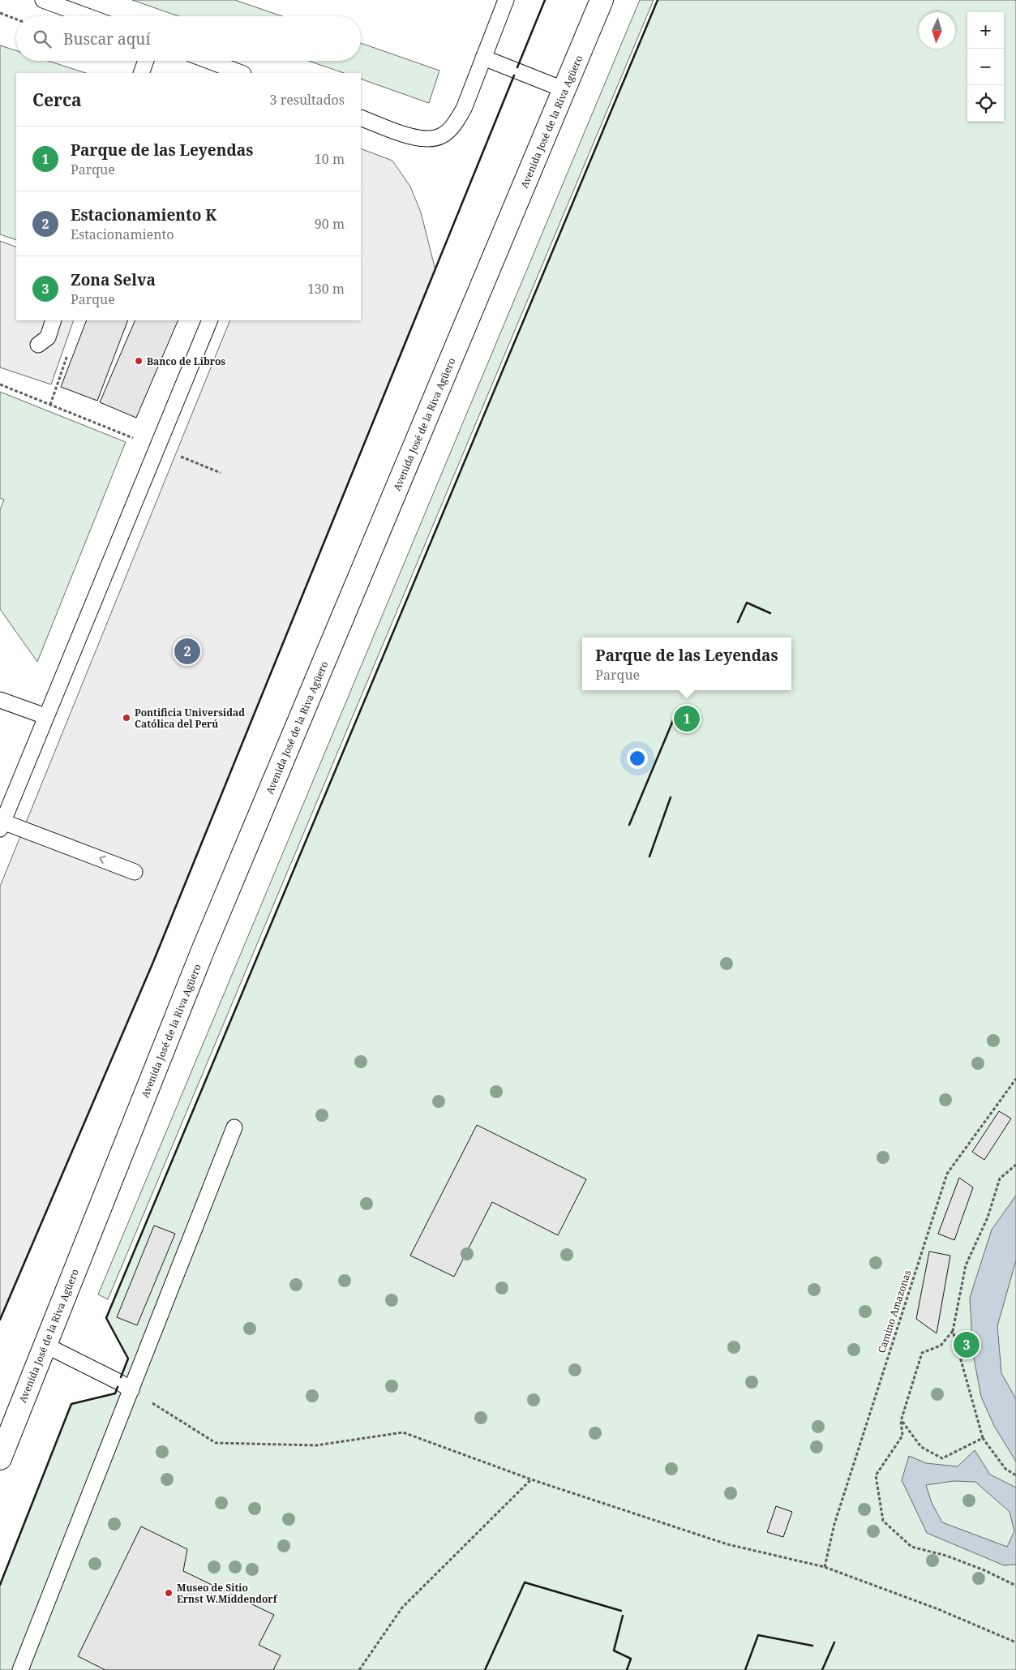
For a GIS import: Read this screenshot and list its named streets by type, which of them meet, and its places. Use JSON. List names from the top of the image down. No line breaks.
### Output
{"streets":{"street":["Avenida José de la Riva Agüero"],"path":["Camino Amazonas"]},"places":["Banco de Libros","Pontificia Universidad Católica del Perú","Museo de Sitio Ernst W.Middendorf"],"north":"bottom","page":{"map_buttons":["+","−"],"search":"Buscar aquí","heading":["Cerca","3 resultados"],"list":[{"mark":"1","name":"Parque de las Leyendas","note":"Parque","value":"10 m"},{"mark":"2","name":"Estacionamiento K","note":"Estacionamiento","value":"90 m"},{"mark":"3","name":"Zona Selva","note":"Parque","value":"130 m"}],"pins":["2","1","3"],"popup":["Parque de las Leyendas","Parque"]}}
